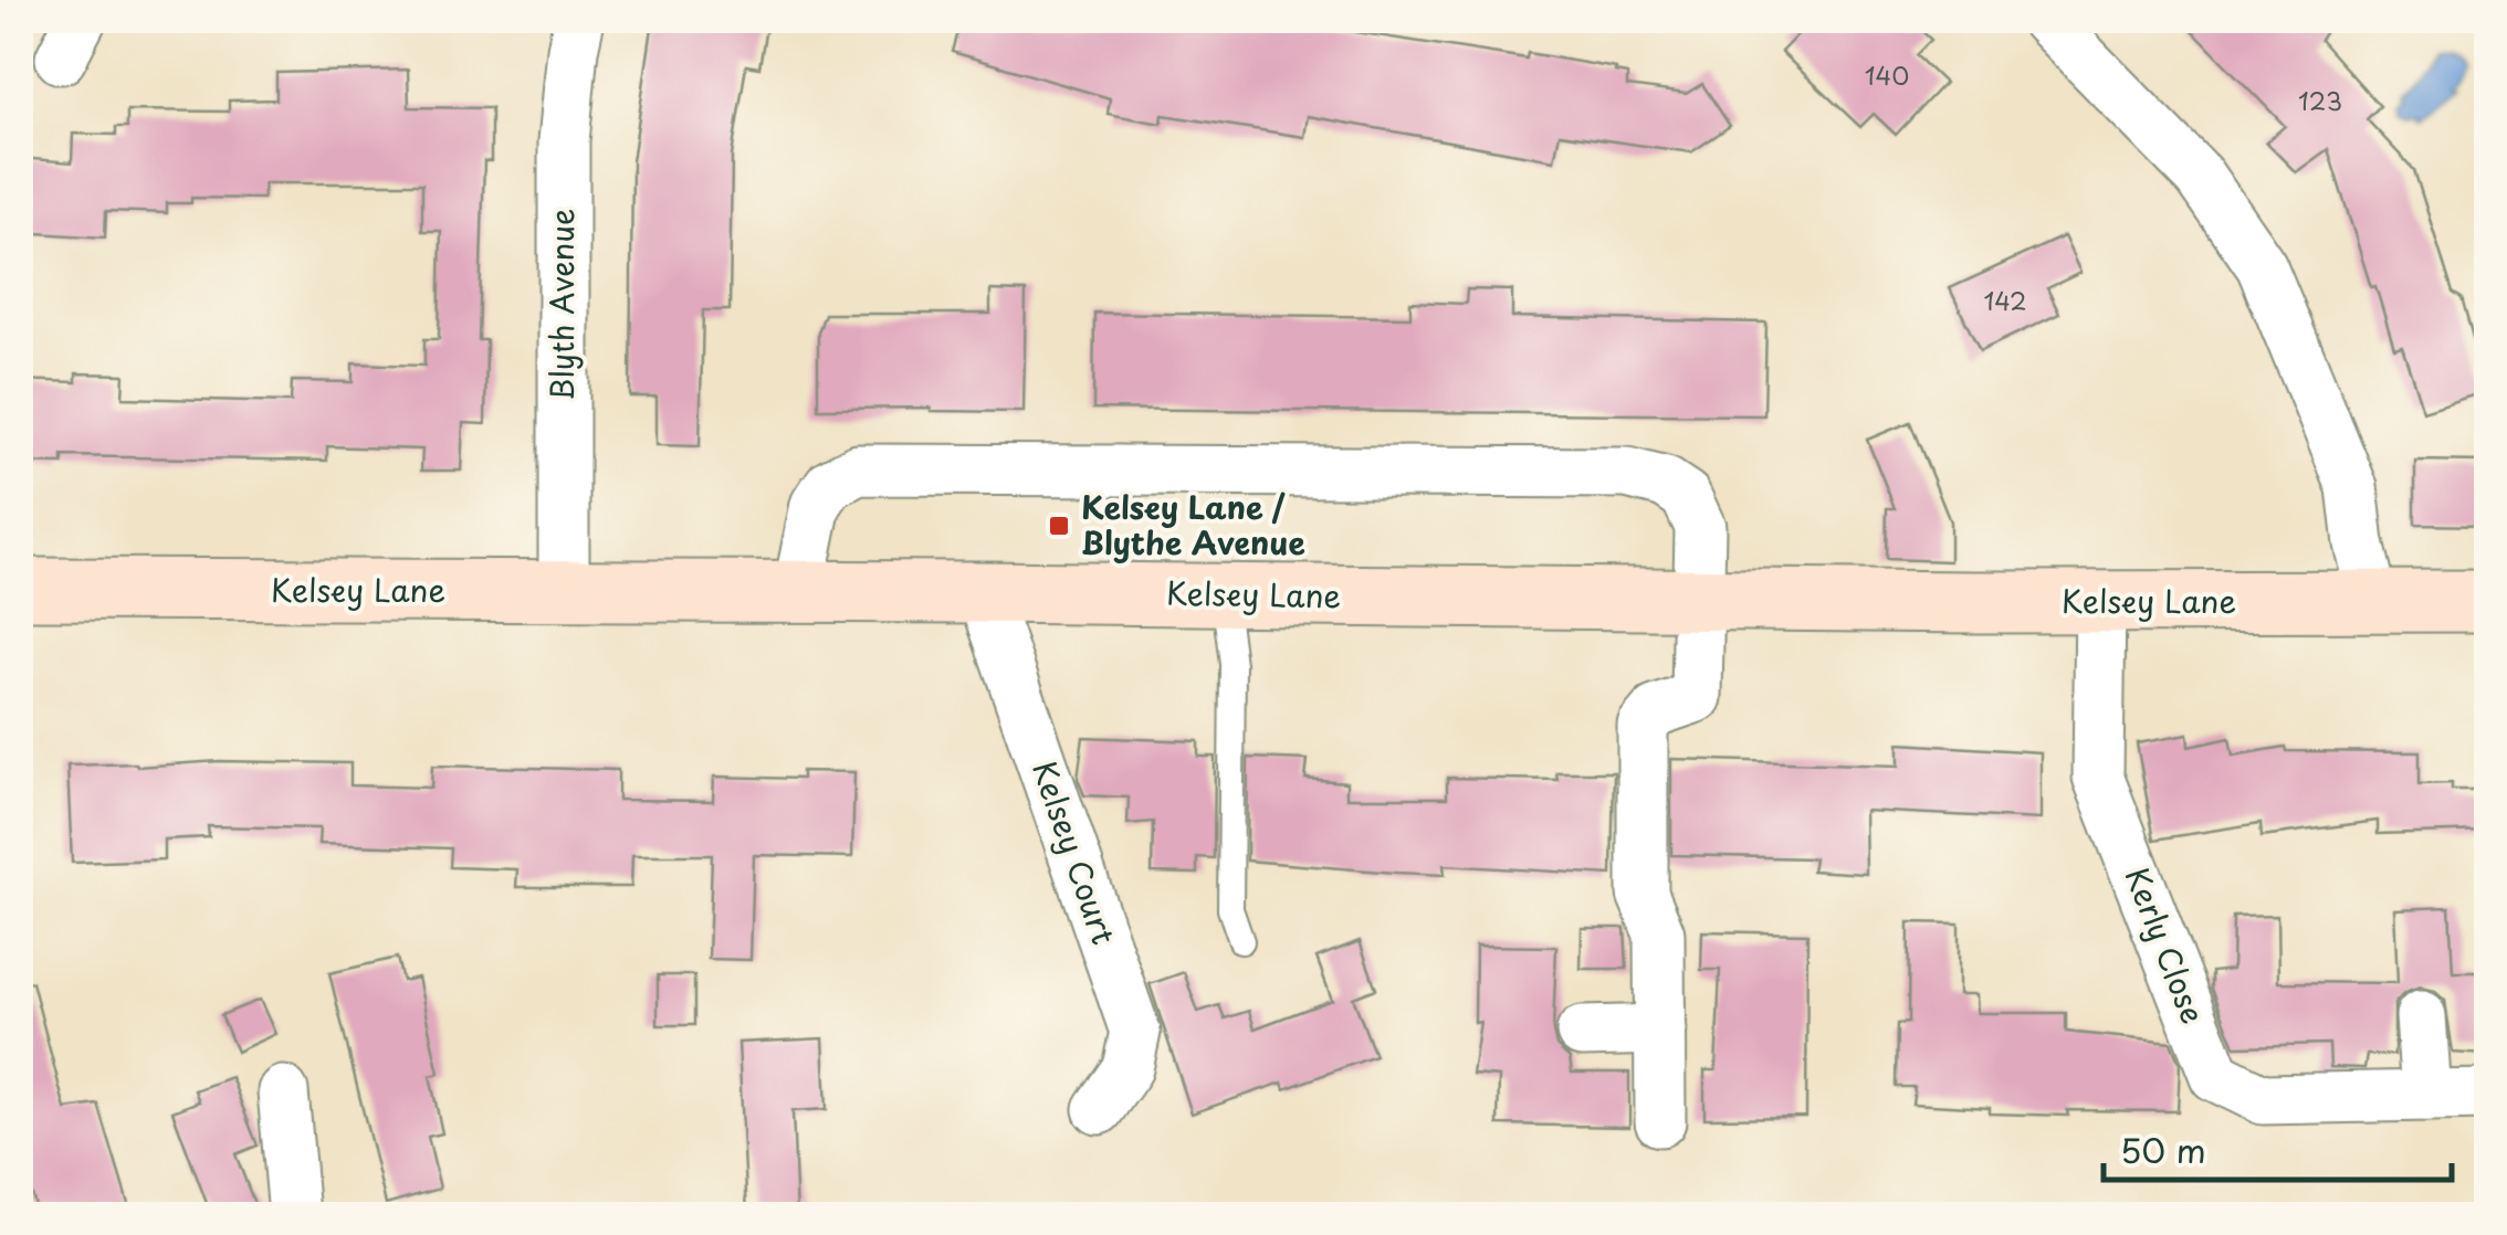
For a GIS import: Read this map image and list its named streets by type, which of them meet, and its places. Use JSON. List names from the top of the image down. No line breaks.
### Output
{"streets":{"main road":["Kelsey Lane"],"street":["Blyth Avenue","Kelsey Court","Kerly Close"]},"crossings":[["Blyth Avenue","Kelsey Lane"],["Kelsey Lane","Kelsey Court"],["Kelsey Lane","Kerly Close"]],"places":{"transit":["Kelsey Lane / Blythe Avenue"]},"house_numbers":["140","123","142"],"scale_bar":"50 m"}
